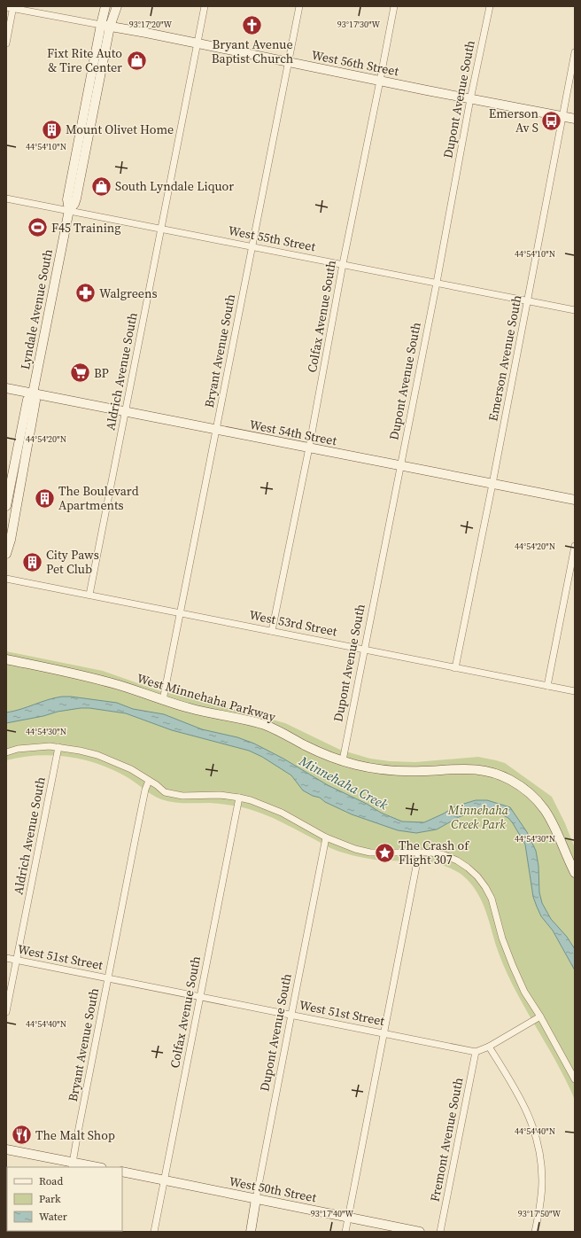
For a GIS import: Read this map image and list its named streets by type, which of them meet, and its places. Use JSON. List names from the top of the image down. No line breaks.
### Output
{"streets":{"street":["West 56th Street","Dupont Avenue South","West 55th Street","Lyndale Avenue South","Colfax Avenue South","Bryant Avenue South","Emerson Avenue South","Aldrich Avenue South","West 54th Street","West 53rd Street","West Minnehaha Parkway","West 51st Street","Fremont Avenue South","West 50th Street"]},"crossings":[["West 56th Street","Dupont Avenue South"],["West 56th Street","Lyndale Avenue South"],["West 56th Street","Colfax Avenue South"],["West 56th Street","Bryant Avenue South"],["West 56th Street","Emerson Avenue South"],["West 56th Street","Aldrich Avenue South"],["Dupont Avenue South","West 55th Street"],["Dupont Avenue South","West 54th Street"],["Dupont Avenue South","West 53rd Street"],["Dupont Avenue South","West Minnehaha Parkway"],["Dupont Avenue South","West 51st Street"],["Dupont Avenue South","West 50th Street"],["West 55th Street","Lyndale Avenue South"],["West 55th Street","Colfax Avenue South"],["West 55th Street","Bryant Avenue South"],["West 55th Street","Emerson Avenue South"],["West 55th Street","Aldrich Avenue South"],["Lyndale Avenue South","West 54th Street"],["Colfax Avenue South","West 54th Street"],["Colfax Avenue South","West 53rd Street"],["Colfax Avenue South","West 51st Street"],["Colfax Avenue South","West 50th Street"],["Bryant Avenue South","West 54th Street"],["Bryant Avenue South","West 53rd Street"],["Bryant Avenue South","West Minnehaha Parkway"],["Bryant Avenue South","West 51st Street"],["Emerson Avenue South","West 54th Street"],["Emerson Avenue South","West 53rd Street"],["Aldrich Avenue South","West 54th Street"],["Aldrich Avenue South","West 53rd Street"],["Aldrich Avenue South","West 51st Street"],["West 51st Street","Fremont Avenue South"]],"water":["Minnehaha Creek"],"parks":["Minnehaha Creek Park"],"places":{"church":["Bryant Avenue Baptist Church"],"shop":["Fixt Rite Auto & Tire Center","South Lyndale Liquor"],"bus stop":["Emerson Av S"],"building":["Mount Olivet Home","The Boulevard Apartments","City Paws Pet Club"],"sports":["F45 Training"],"pharmacy":["Walgreens"],"supermarket":["BP"],"place":["The Crash of Flight 307"],"restaurant":["The Malt Shop"]},"legend":["Road","Park","Water"],"coordinates":["93°17'20\"W","93°17'30\"W","44°54'10\"N","44°54'20\"N","44°54'30\"N","44°54'40\"N","93°17'40\"W","93°17'50\"W"]}
